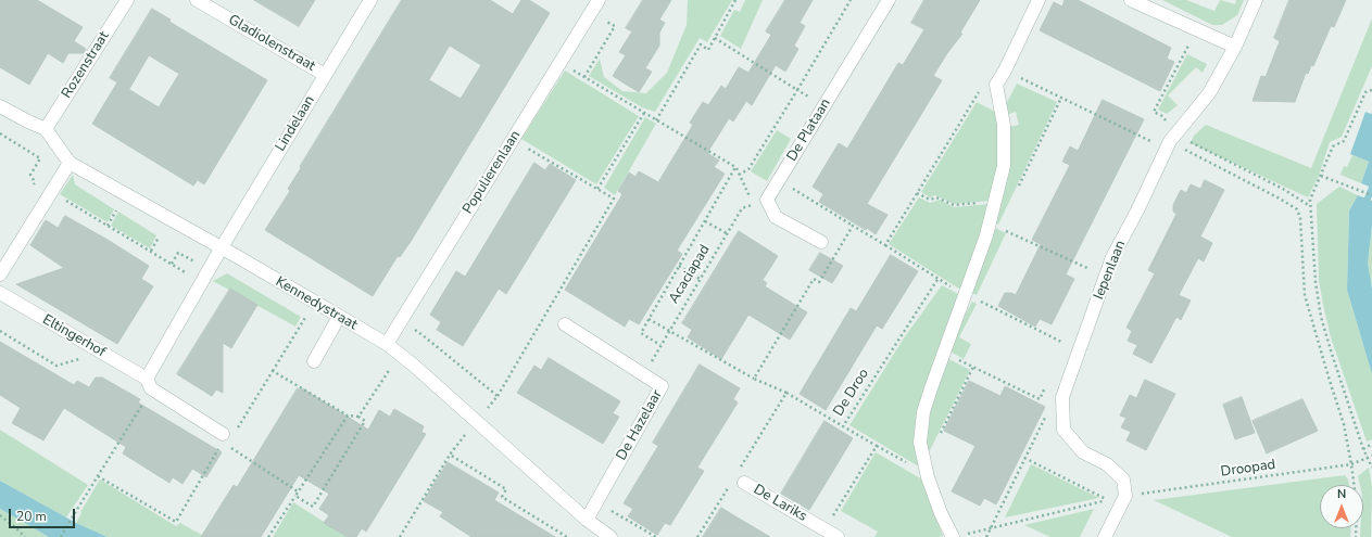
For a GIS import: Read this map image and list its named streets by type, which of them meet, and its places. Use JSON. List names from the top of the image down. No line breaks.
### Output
{"streets":{"street":["Gladiolenstraat","Rozenstraat","Lindelaan","De Plataan","Populierenlaan","Iepenlaan","Kennedystraat","Eltingerhof","De Hazelaar","De Lariks"],"path":["Acaciapad","De Droo","Droopad"]},"crossings":[["Gladiolenstraat","Lindelaan"],["Rozenstraat","Kennedystraat"],["Lindelaan","Kennedystraat"],["De Plataan","Acaciapad"],["Populierenlaan","Kennedystraat"],["Iepenlaan","Droopad"],["Acaciapad","De Hazelaar"],["Kennedystraat","De Hazelaar"]],"scale_bar":"20 m","north":"top"}
